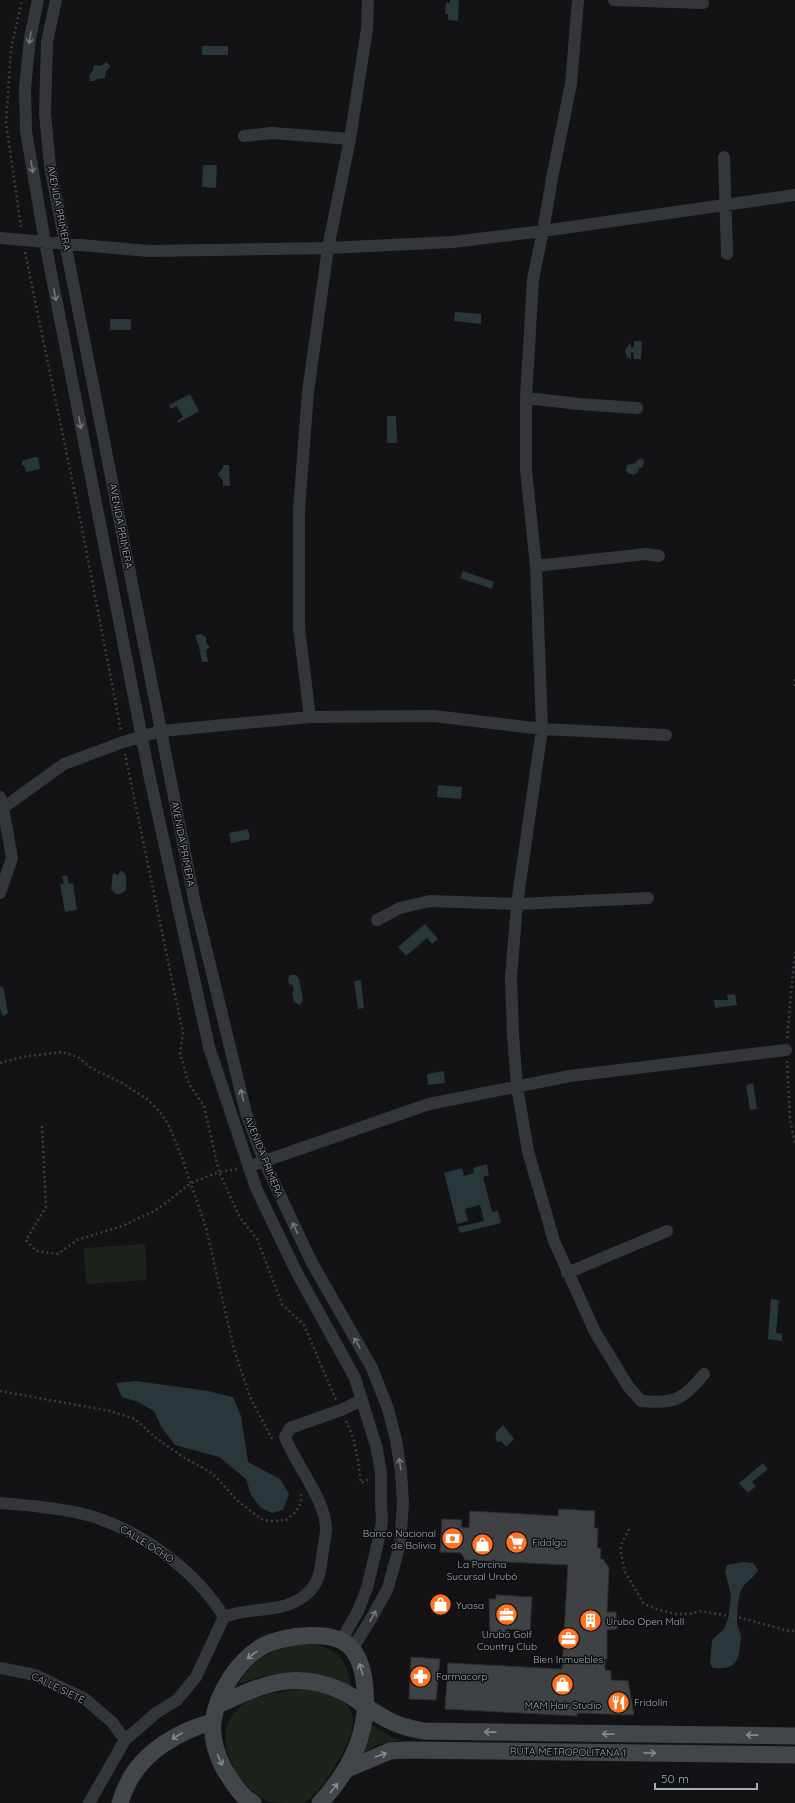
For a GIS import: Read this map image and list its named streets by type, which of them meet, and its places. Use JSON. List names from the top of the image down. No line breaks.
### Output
{"streets":{"main road":["RUTA METROPOLITANA 1"],"street":["AVENIDA PRIMERA","CALLE OCHO","CALLE SIETE"]},"places":{"bank":["Banco Nacional de Bolivia"],"supermarket":["Fidalga"],"shop":["La Porcina Sucursal Urubó","Yuasa","MAM Hair Studio"],"office":["Urubó Golf Country Club","Bien Inmuebles"],"building":["Urubo Open Mall"],"pharmacy":["Farmacorp"],"restaurant":["Fridolín"]},"scale_bar":"50 m"}
